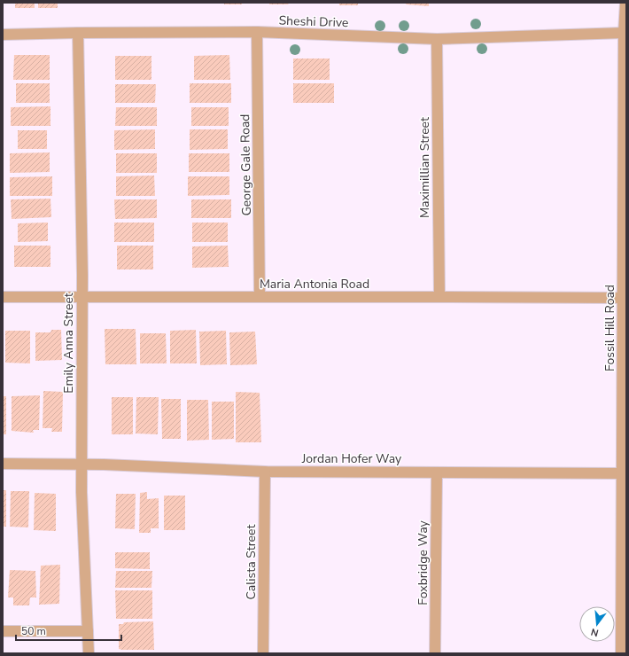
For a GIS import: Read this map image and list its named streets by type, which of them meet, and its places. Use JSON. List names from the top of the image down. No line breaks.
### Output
{"streets":{"street":["Sheshi Drive","George Gale Road","Maximillian Street","Maria Antonia Road","Fossil Hill Road","Emily Anna Street","Jordan Hofer Way","Calista Street","Foxbridge Way"]},"crossings":[["Sheshi Drive","George Gale Road"],["Sheshi Drive","Maximillian Street"],["Sheshi Drive","Fossil Hill Road"],["Sheshi Drive","Emily Anna Street"],["George Gale Road","Maria Antonia Road"],["Maximillian Street","Maria Antonia Road"],["Maria Antonia Road","Fossil Hill Road"],["Maria Antonia Road","Emily Anna Street"],["Fossil Hill Road","Jordan Hofer Way"],["Emily Anna Street","Jordan Hofer Way"],["Jordan Hofer Way","Calista Street"],["Jordan Hofer Way","Foxbridge Way"]],"scale_bar":"50 m","north":"bottom"}
